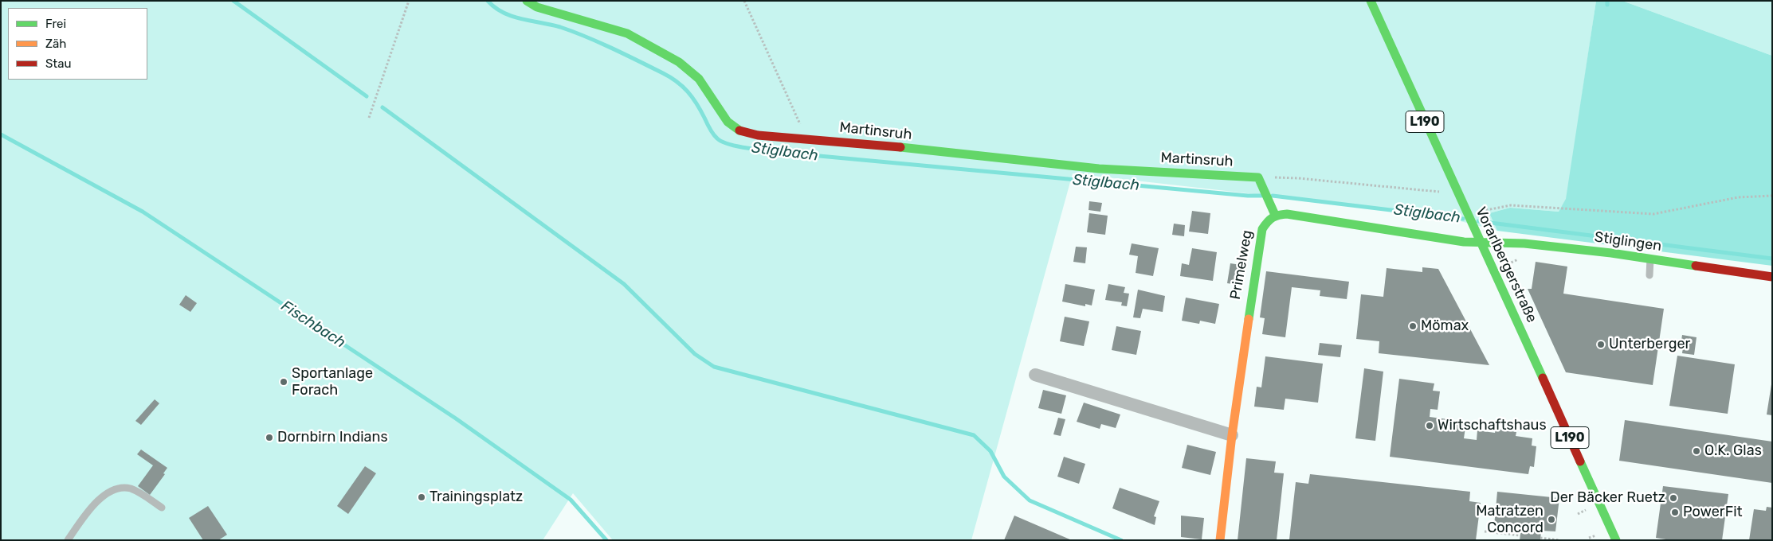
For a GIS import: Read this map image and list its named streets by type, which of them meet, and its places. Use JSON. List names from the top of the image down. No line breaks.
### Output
{"streets":{"street":["L190","Martinsruh","Stiglingen","Primelweg","Vorarlbergerstraße"]},"crossings":[["Stiglingen","Vorarlbergerstraße"]],"water":["Stiglbach","Fischbach"],"places":["Mömax","Unterberger","Sportanlage Forach","Wirtschaftshaus","Dornbirn Indians","O.K. Glas","Trainingsplatz","Der Bäcker Ruetz","PowerFit","Matratzen Concord"],"legend":["Frei","Zäh","Stau"]}
